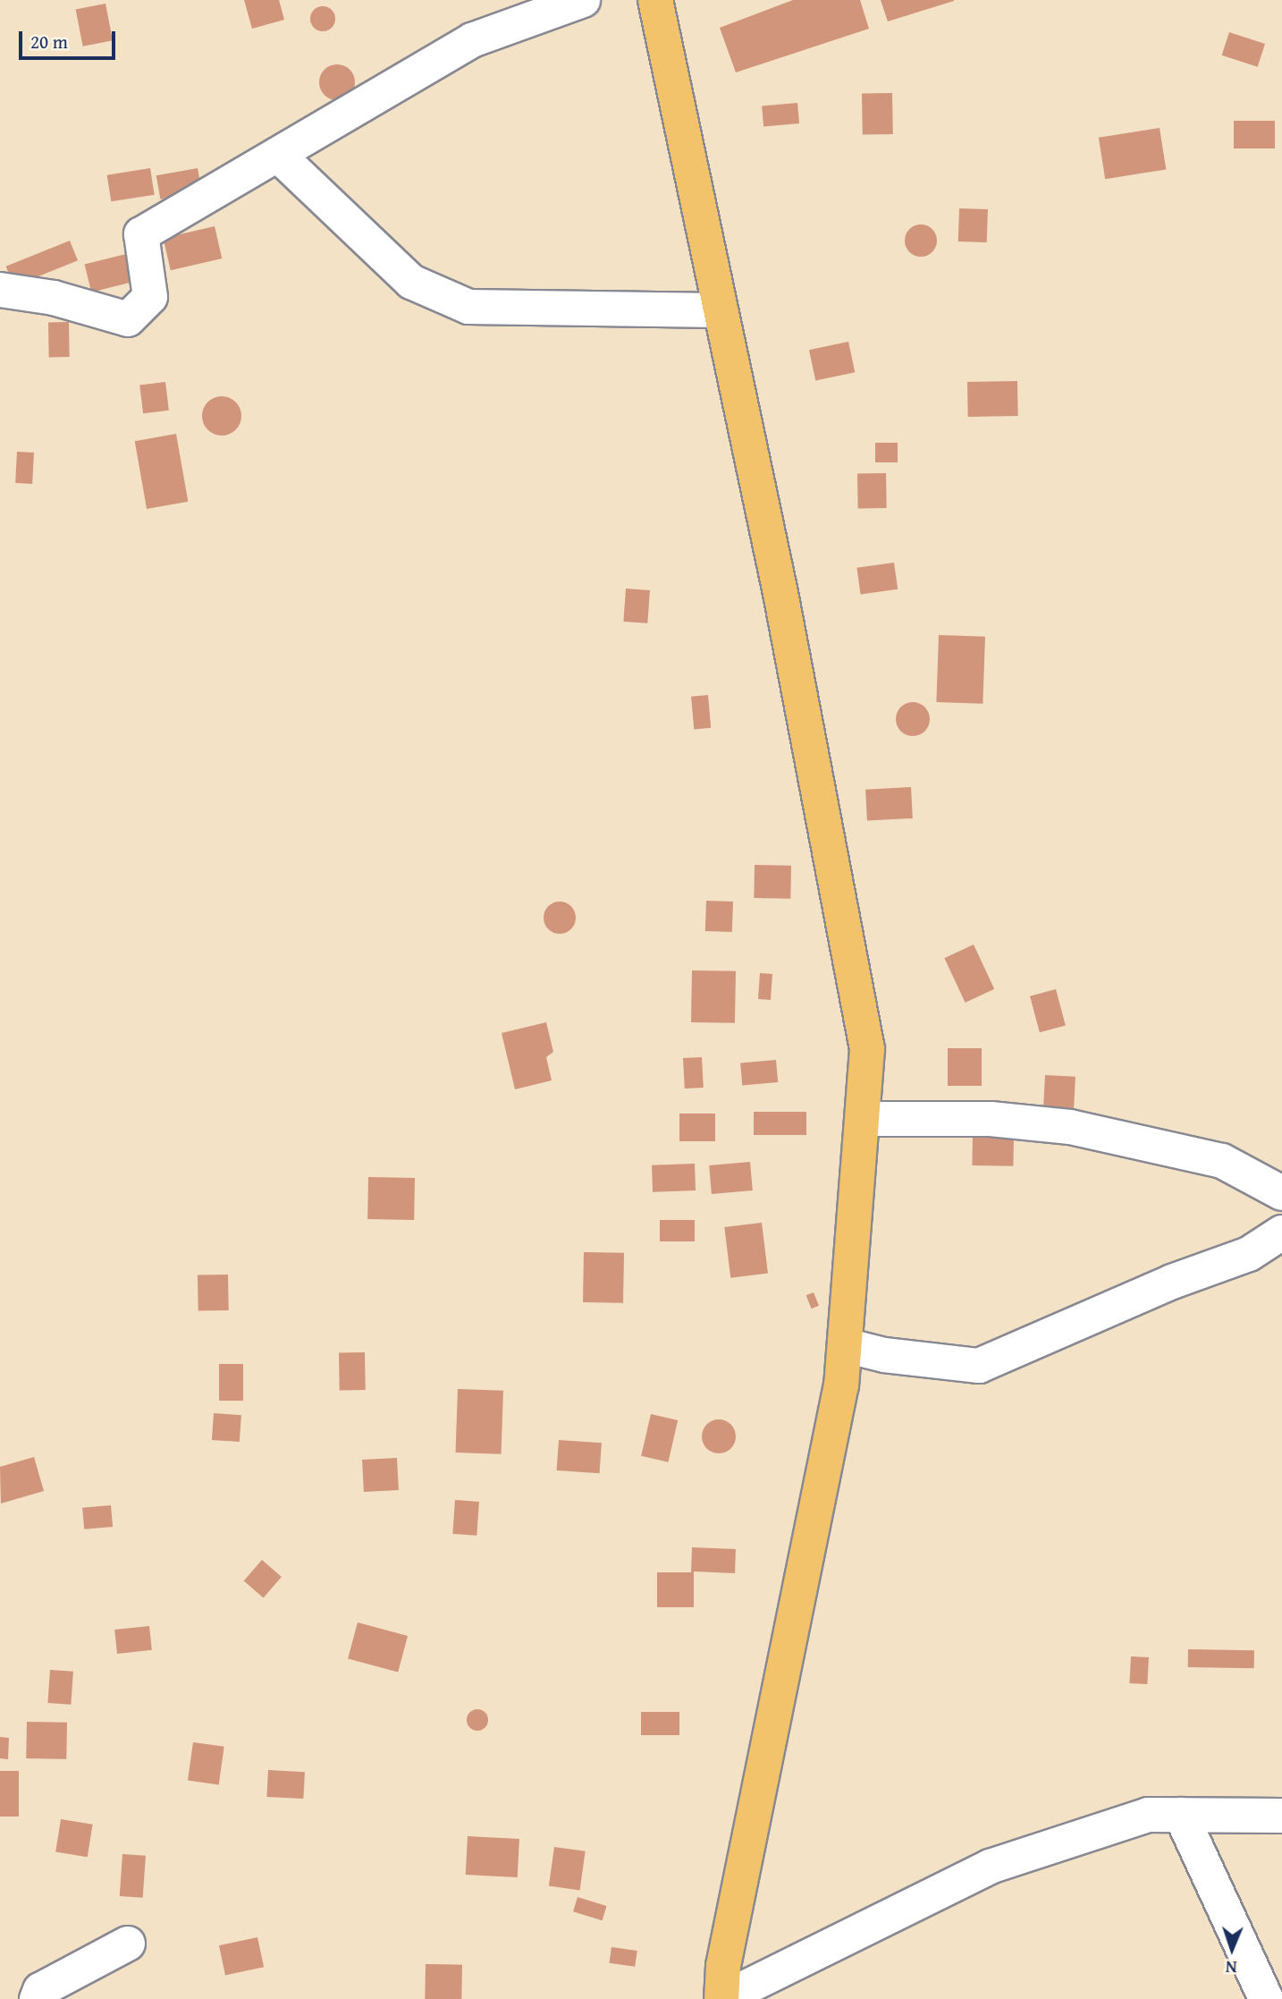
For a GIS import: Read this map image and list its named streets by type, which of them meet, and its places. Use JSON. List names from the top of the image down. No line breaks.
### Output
{"scale_bar":"20 m","north":"bottom"}
